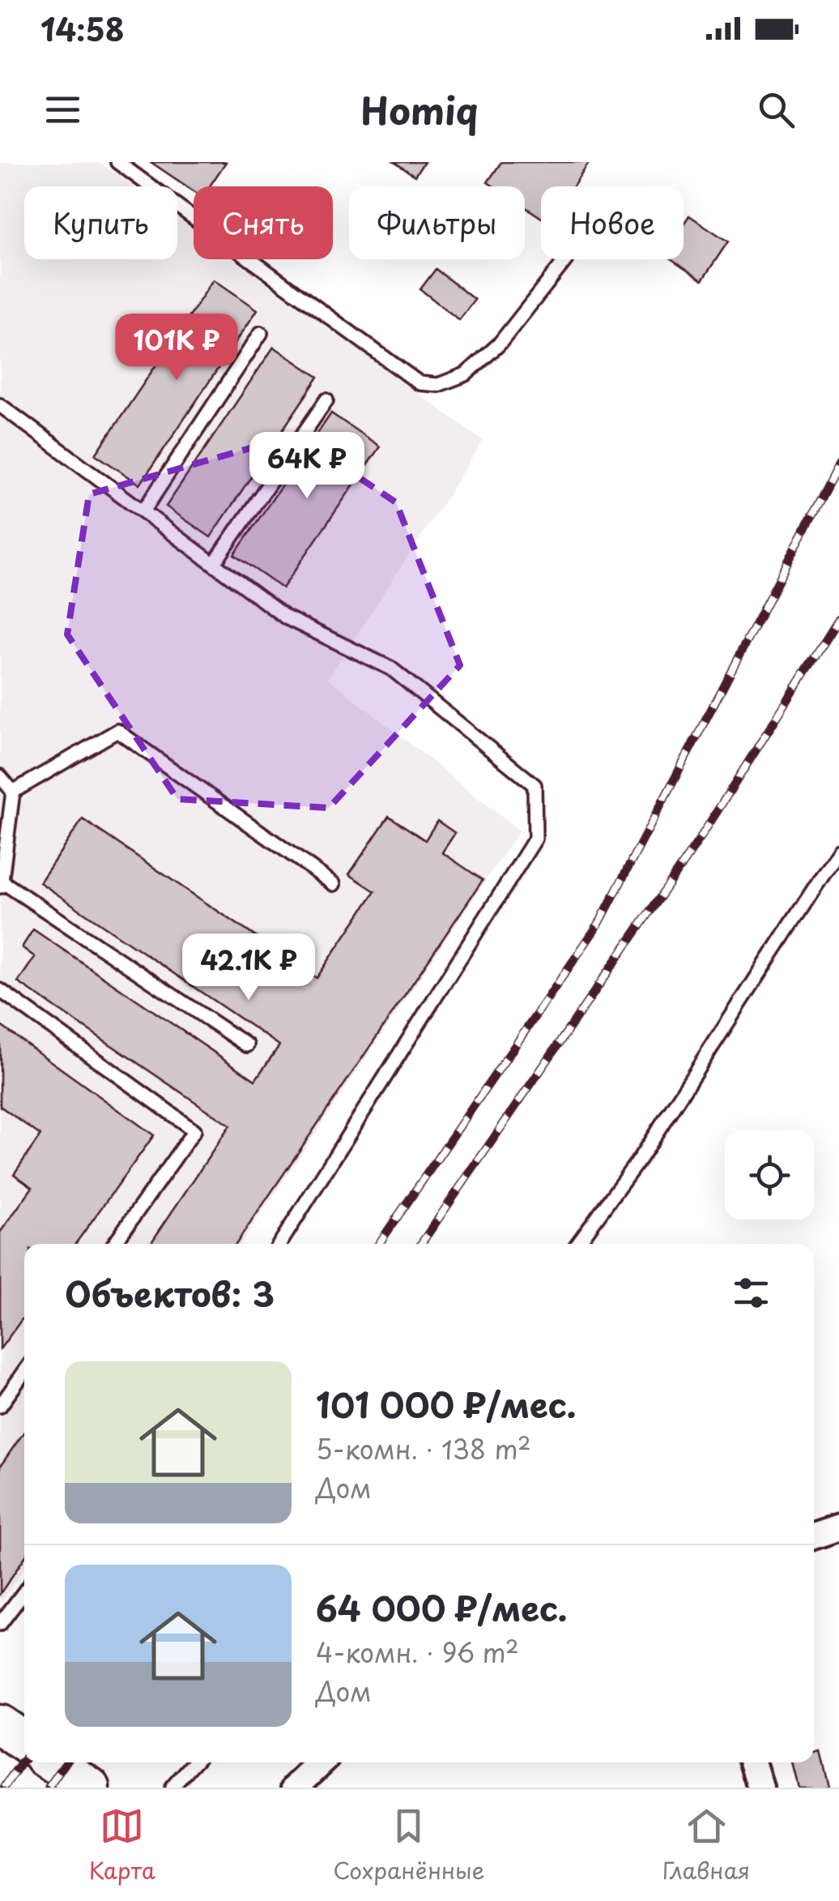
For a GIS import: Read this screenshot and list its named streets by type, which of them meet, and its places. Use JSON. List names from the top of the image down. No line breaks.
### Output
{"page":{"status":"14:58","header":"Homiq","chip":["Купить","Снять","Фильтры","Новое"],"price":["101K ₽","64K ₽","42.1K ₽"],"heading":"Объектов: 3","list":[{"name":"101 000 ₽/мес.","note":"5-комн. · 138 m² · Дом"},{"name":"64 000 ₽/мес.","note":"4-комн. · 96 m² · Дом"}],"tabs":["Карта","Сохранённые","Главная"]}}
